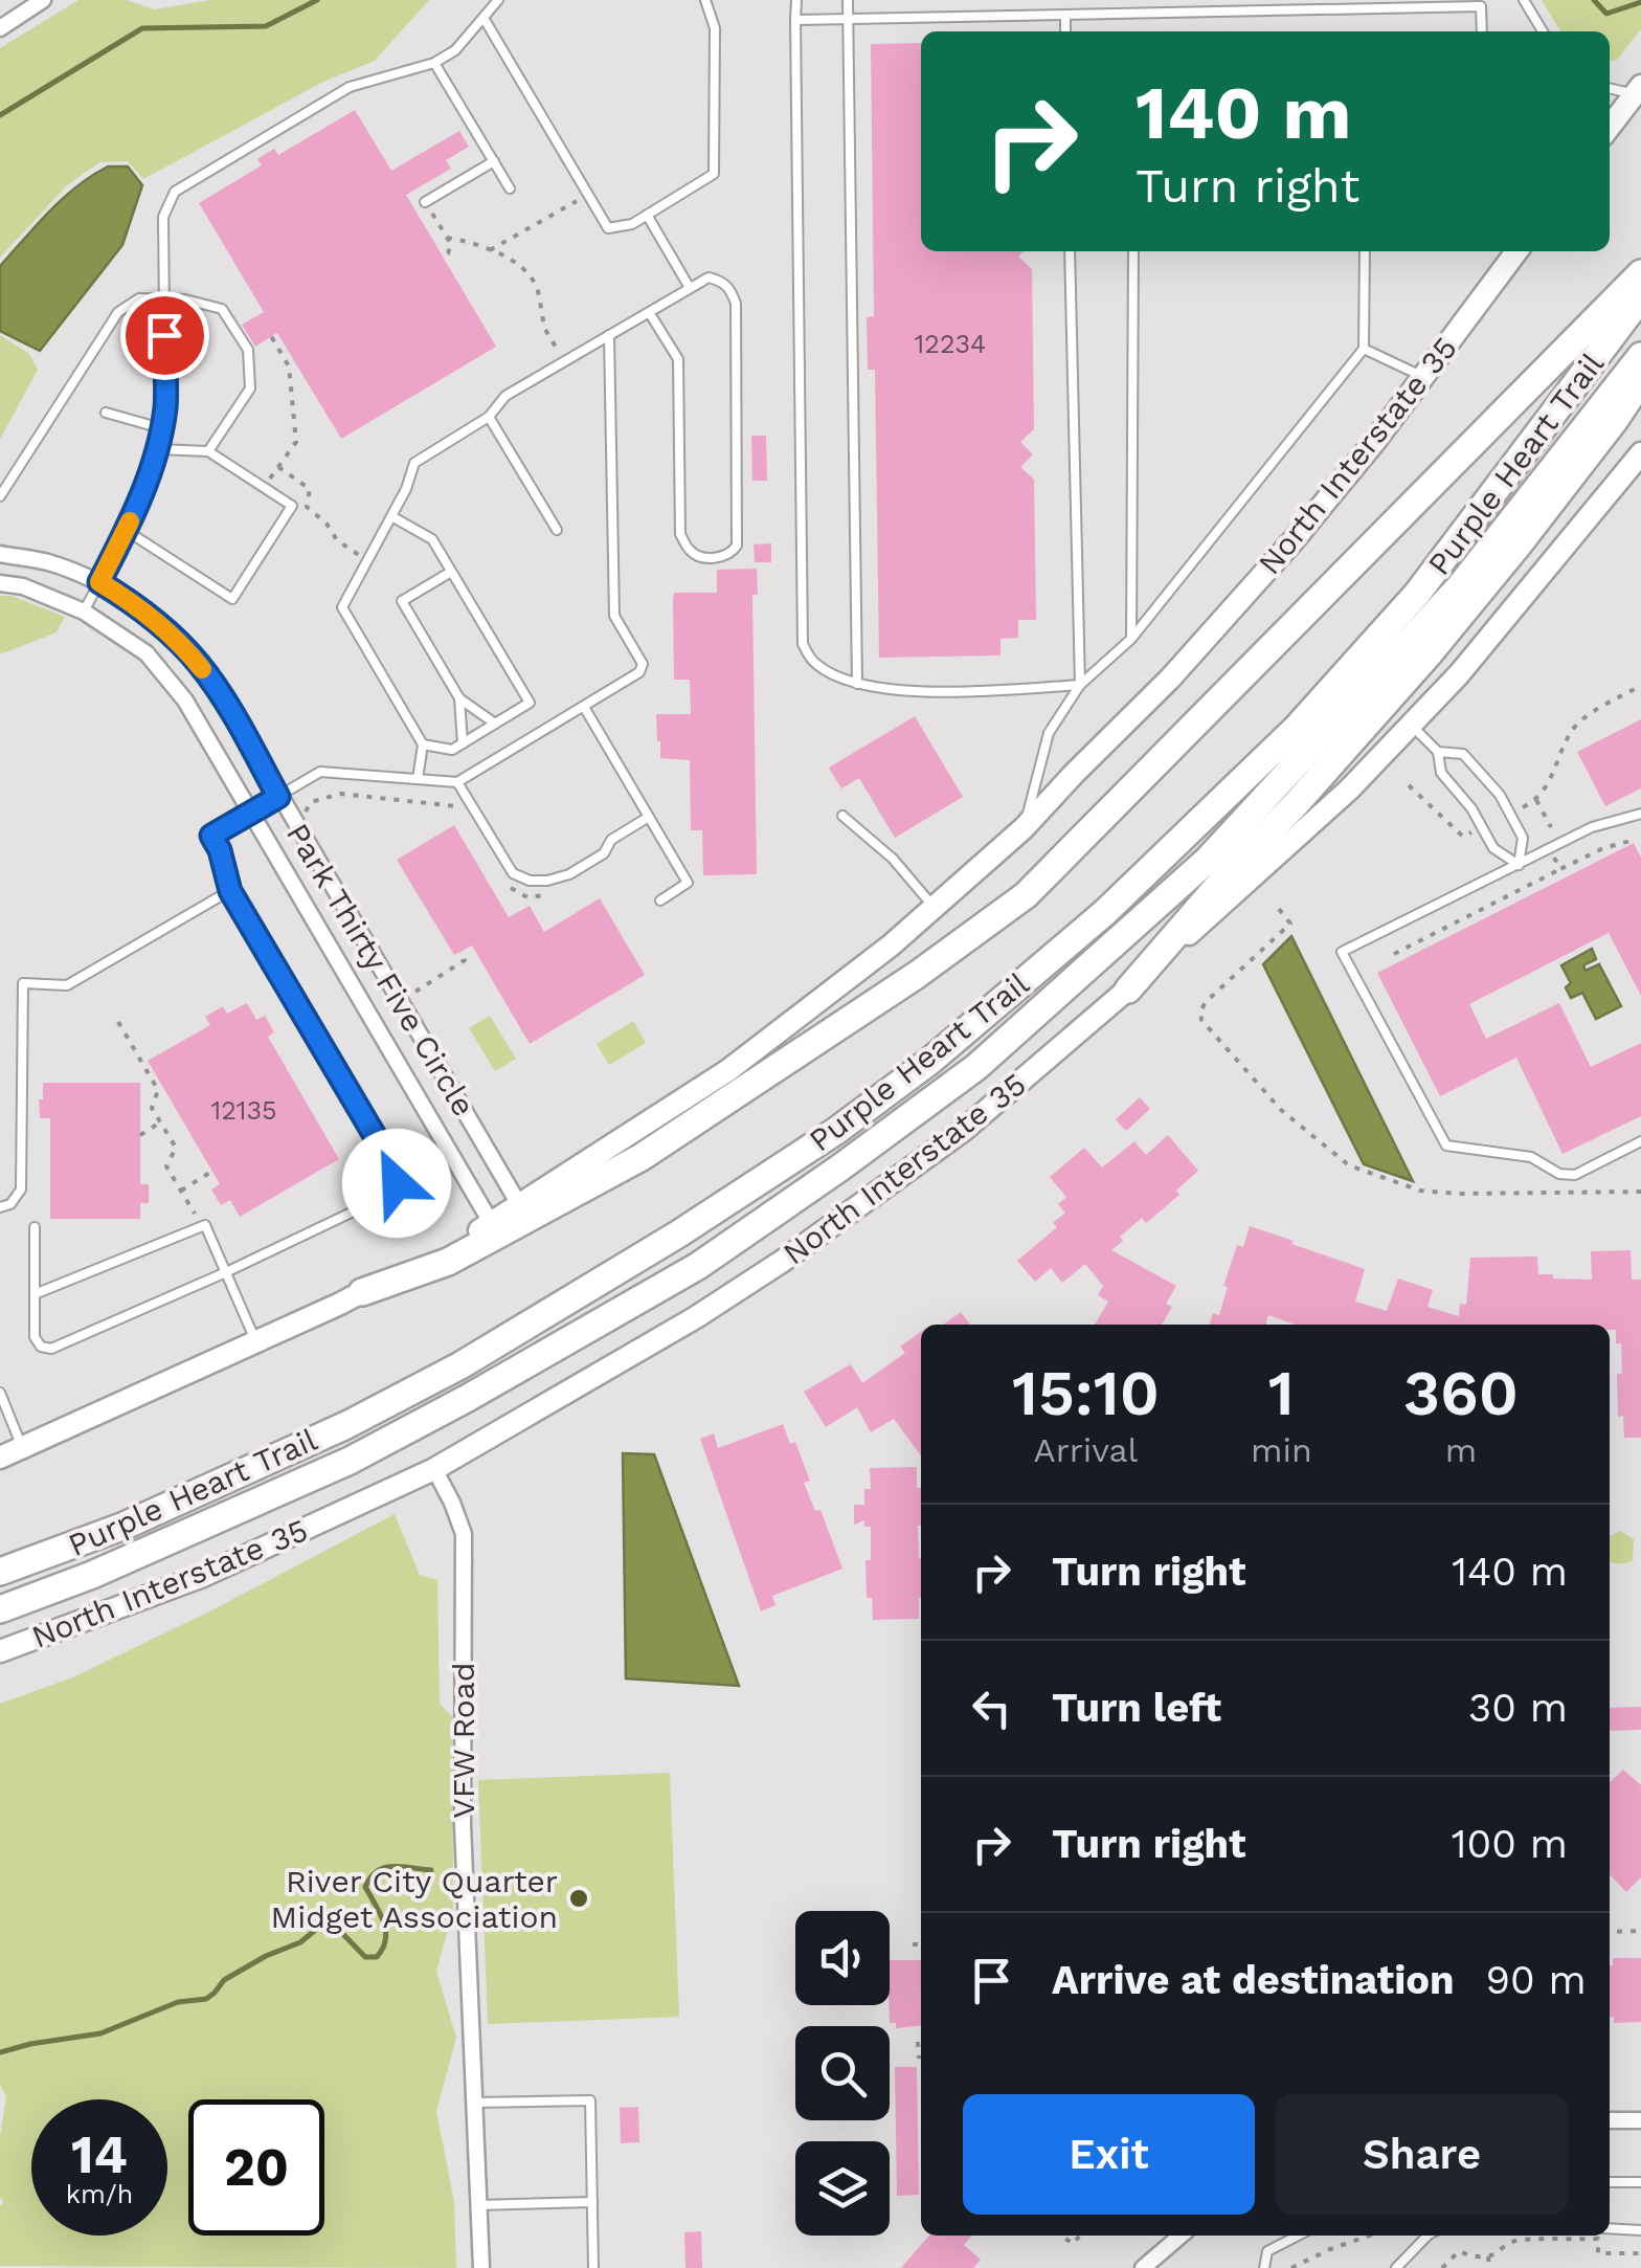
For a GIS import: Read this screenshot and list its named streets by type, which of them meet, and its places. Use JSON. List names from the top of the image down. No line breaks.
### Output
{"streets":{"highway":["Purple Heart Trail"],"main road":["North Interstate 35"],"street":["Park Thirty Five Circle","VFW Road"]},"crossings":[["North Interstate 35","Park Thirty Five Circle"],["North Interstate 35","VFW Road"]],"places":["River City Quarter Midget Association"],"house_numbers":["12234","12135"],"page":{"turn":["140 m","Turn right"],"eta":["15:10","Arrival","1","min","360","m"],"list":[{"name":"Turn right","value":"140 m"},{"name":"Turn left","value":"30 m"},{"name":"Turn right","value":"100 m"},{"name":"Arrive at destination","value":"90 m"}],"buttons":["Exit","Share"],"speed":"14 km/h","limit":"20"}}
